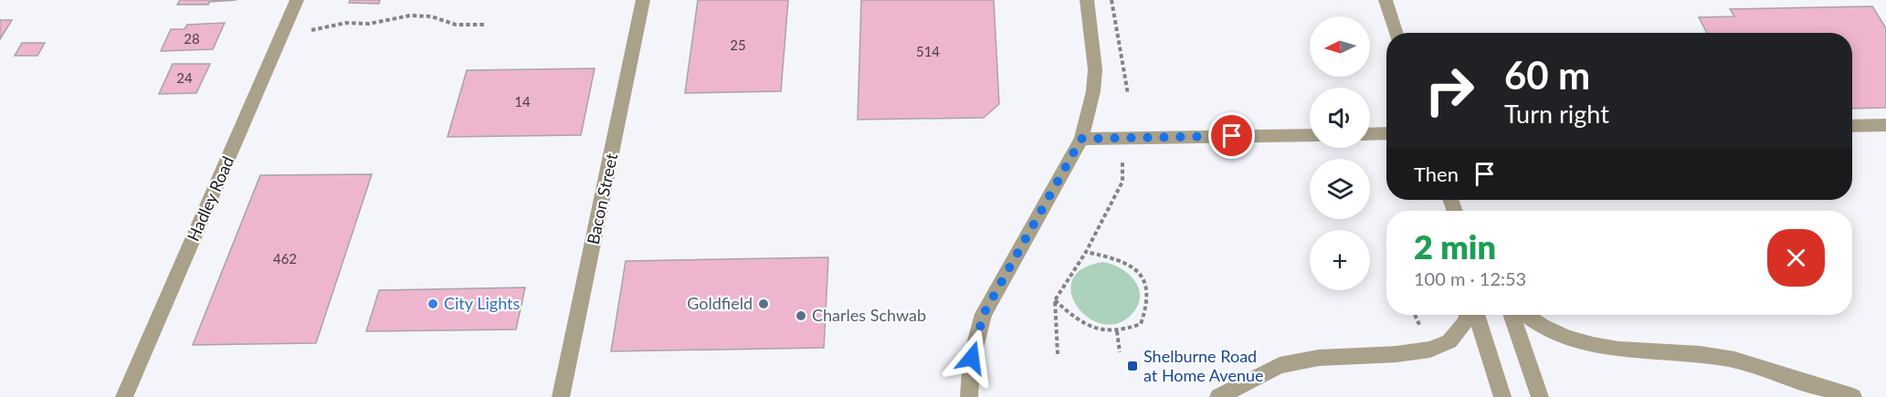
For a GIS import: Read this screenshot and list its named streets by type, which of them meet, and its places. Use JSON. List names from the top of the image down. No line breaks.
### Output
{"streets":{"street":["Hadley Road","Bacon Street"]},"places":{"other":["City Lights","Goldfield","Charles Schwab"],"transit":["Shelburne Road at Home Avenue"]},"house_numbers":["28","25","514","24","14","462"],"north":"left","page":{"map_buttons":"+","turn":["60 m","Turn right"],"then":"Then","heading":["2 min","100 m · 12:53"]}}
